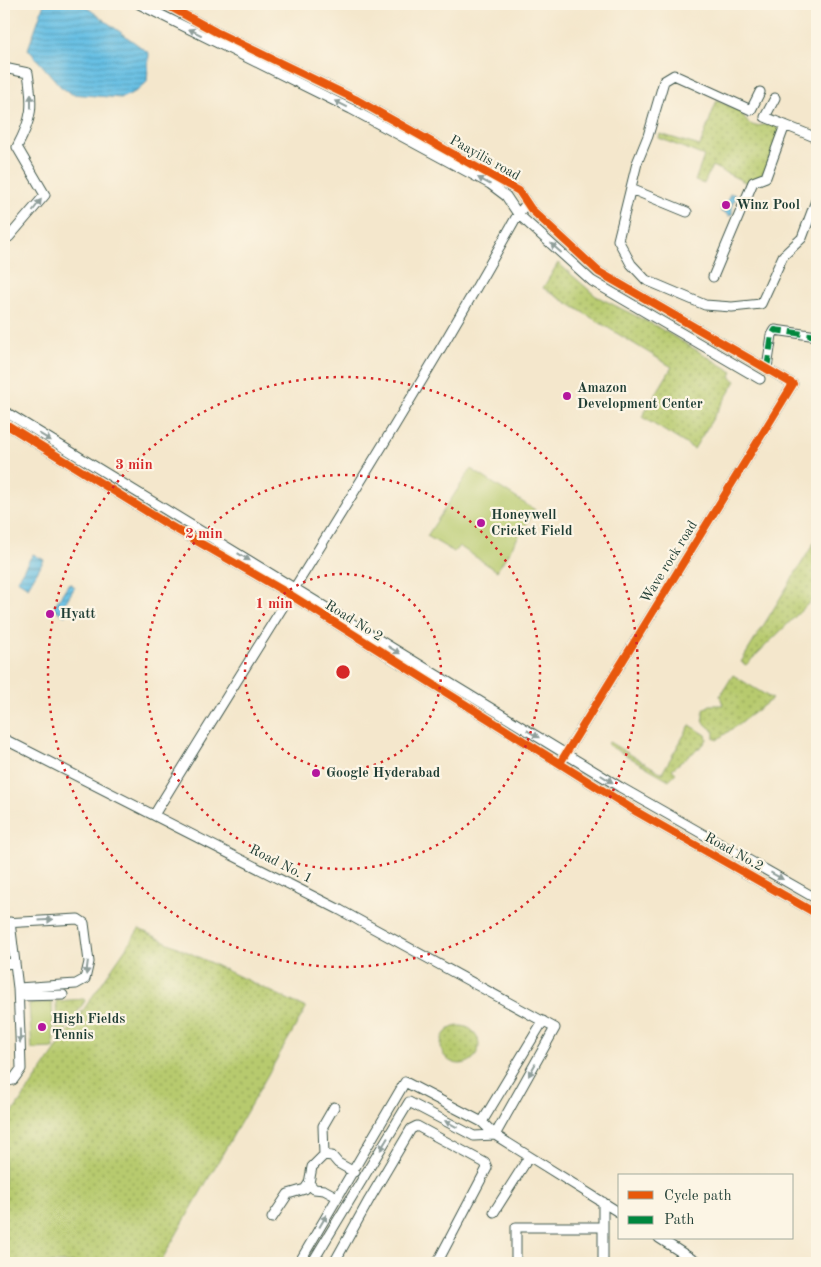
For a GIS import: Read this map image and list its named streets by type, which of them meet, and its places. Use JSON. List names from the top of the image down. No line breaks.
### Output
{"streets":{"street":["Paayilis road","Wave rock road","Road No 2","Road No.2","Road No. 1"]},"crossings":[["Paayilis road","Wave rock road"],["Wave rock road","Road No 2"],["Road No 2","Road No.2"]],"places":["Winz Pool","Amazon Development Center","Honeywell Cricket Field","Hyatt","Google Hyderabad","High Fields Tennis"],"legend":["Cycle path","Path"],"rings":["3 min","2 min","1 min"]}
